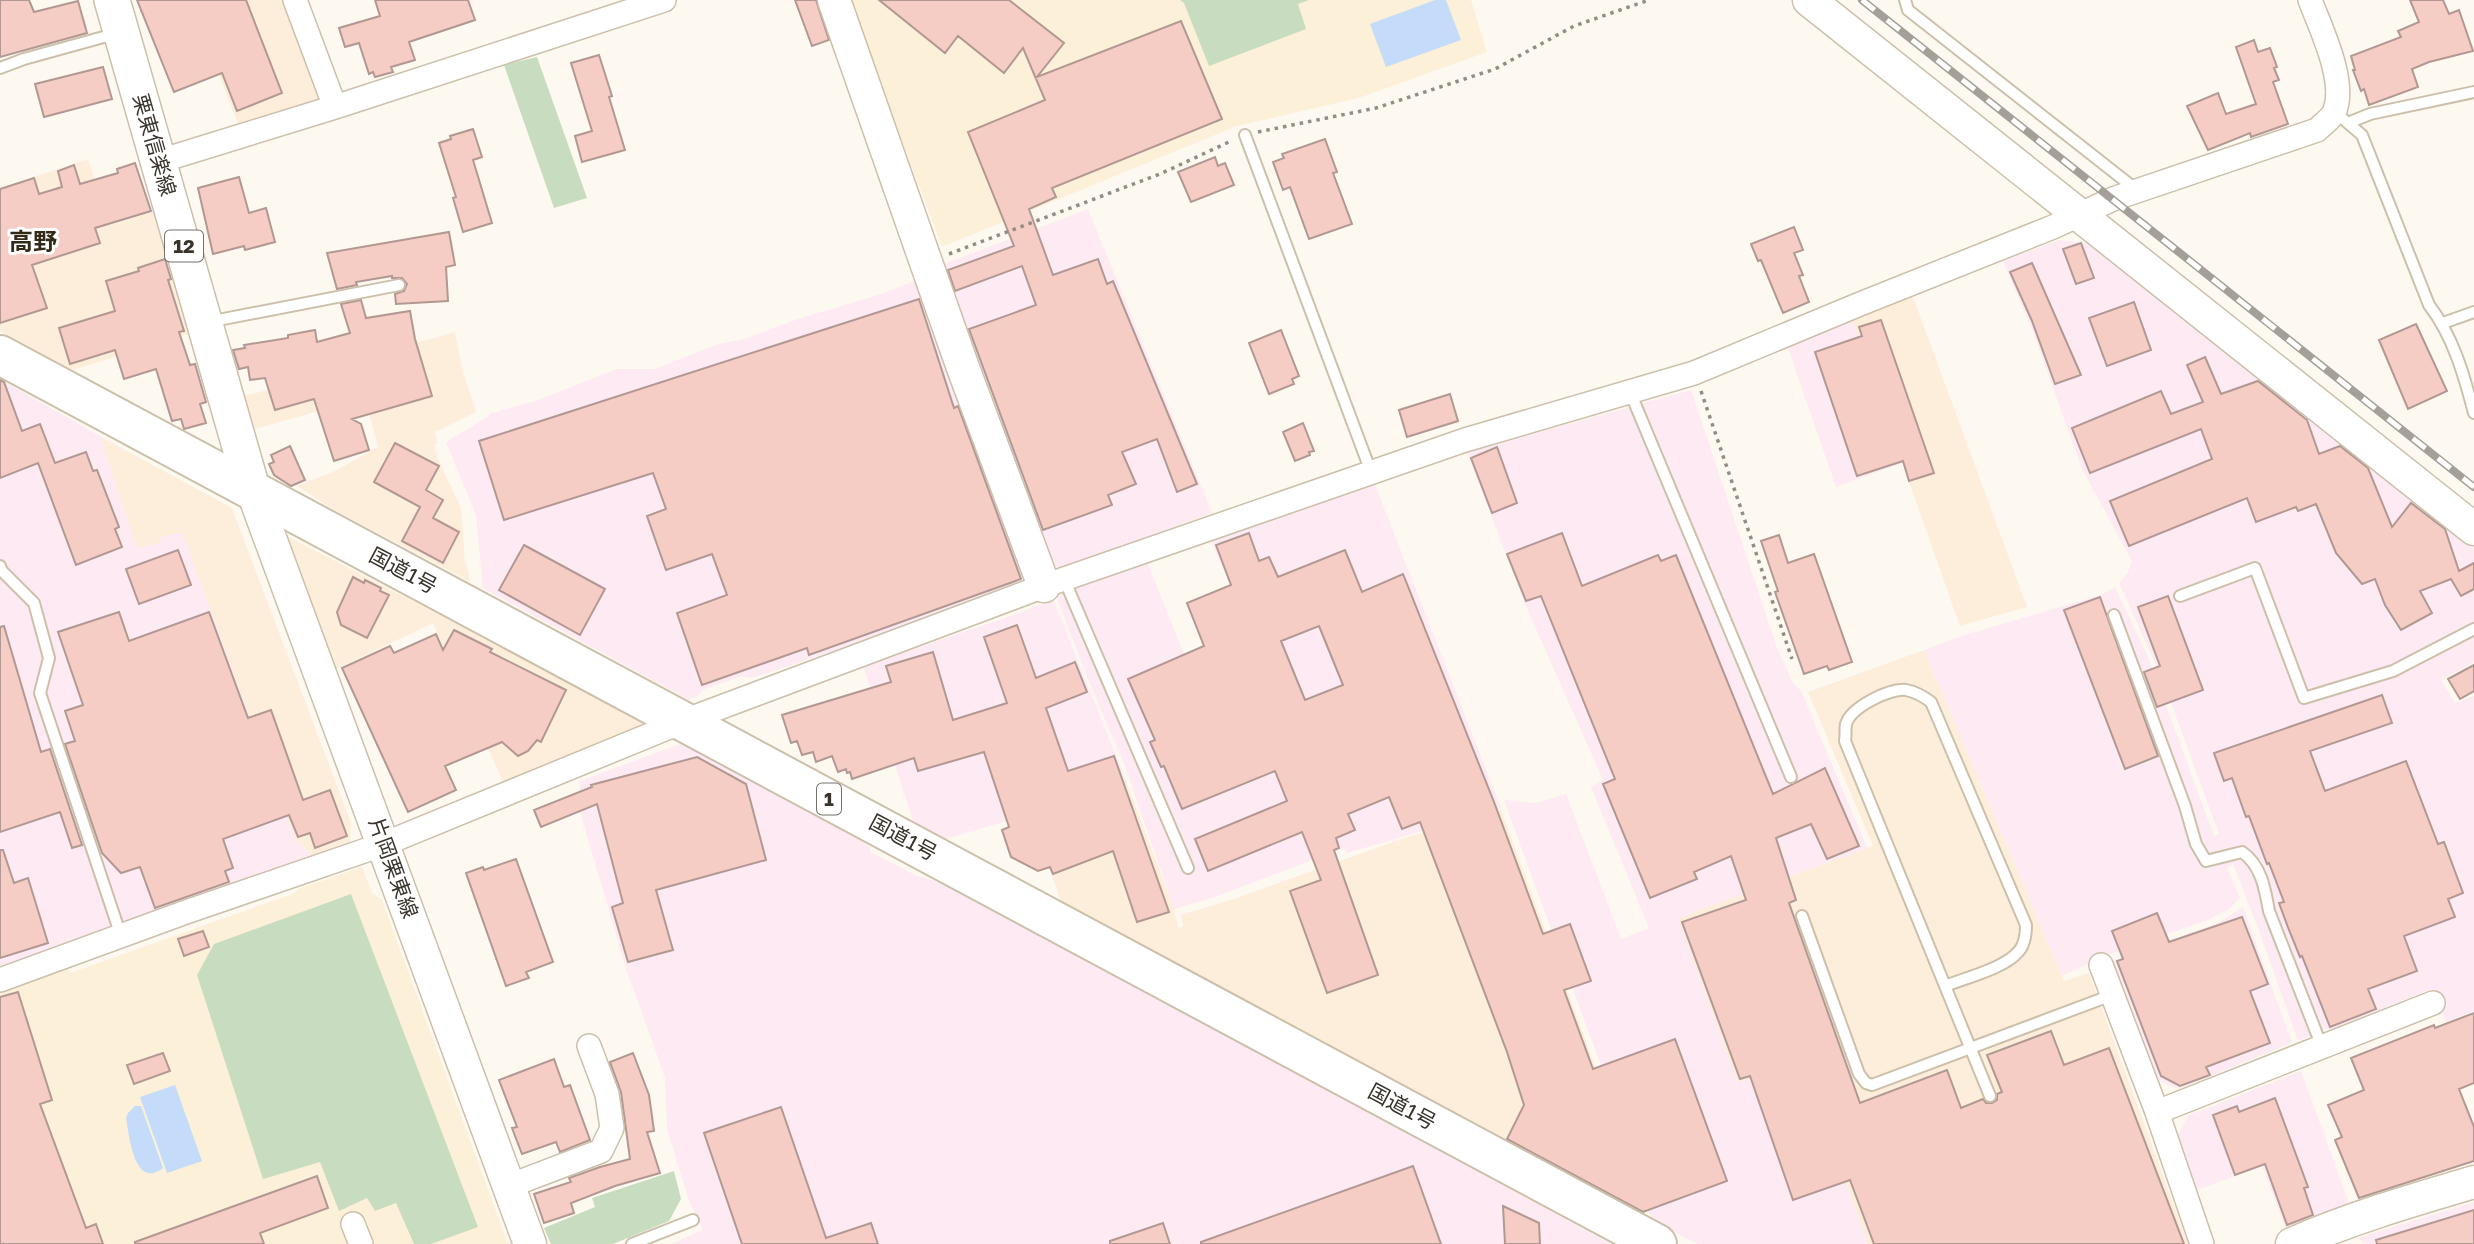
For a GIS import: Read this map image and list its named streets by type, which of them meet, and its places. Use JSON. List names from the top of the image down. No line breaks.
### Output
{"streets":{"highway":["国道1号","1"],"main road":["栗東信楽線","12"],"street":["片岡栗東線"]},"crossings":[["栗東信楽線","国道1号"],["栗東信楽線","片岡栗東線"],["国道1号","片岡栗東線"]],"districts":["高野"]}
